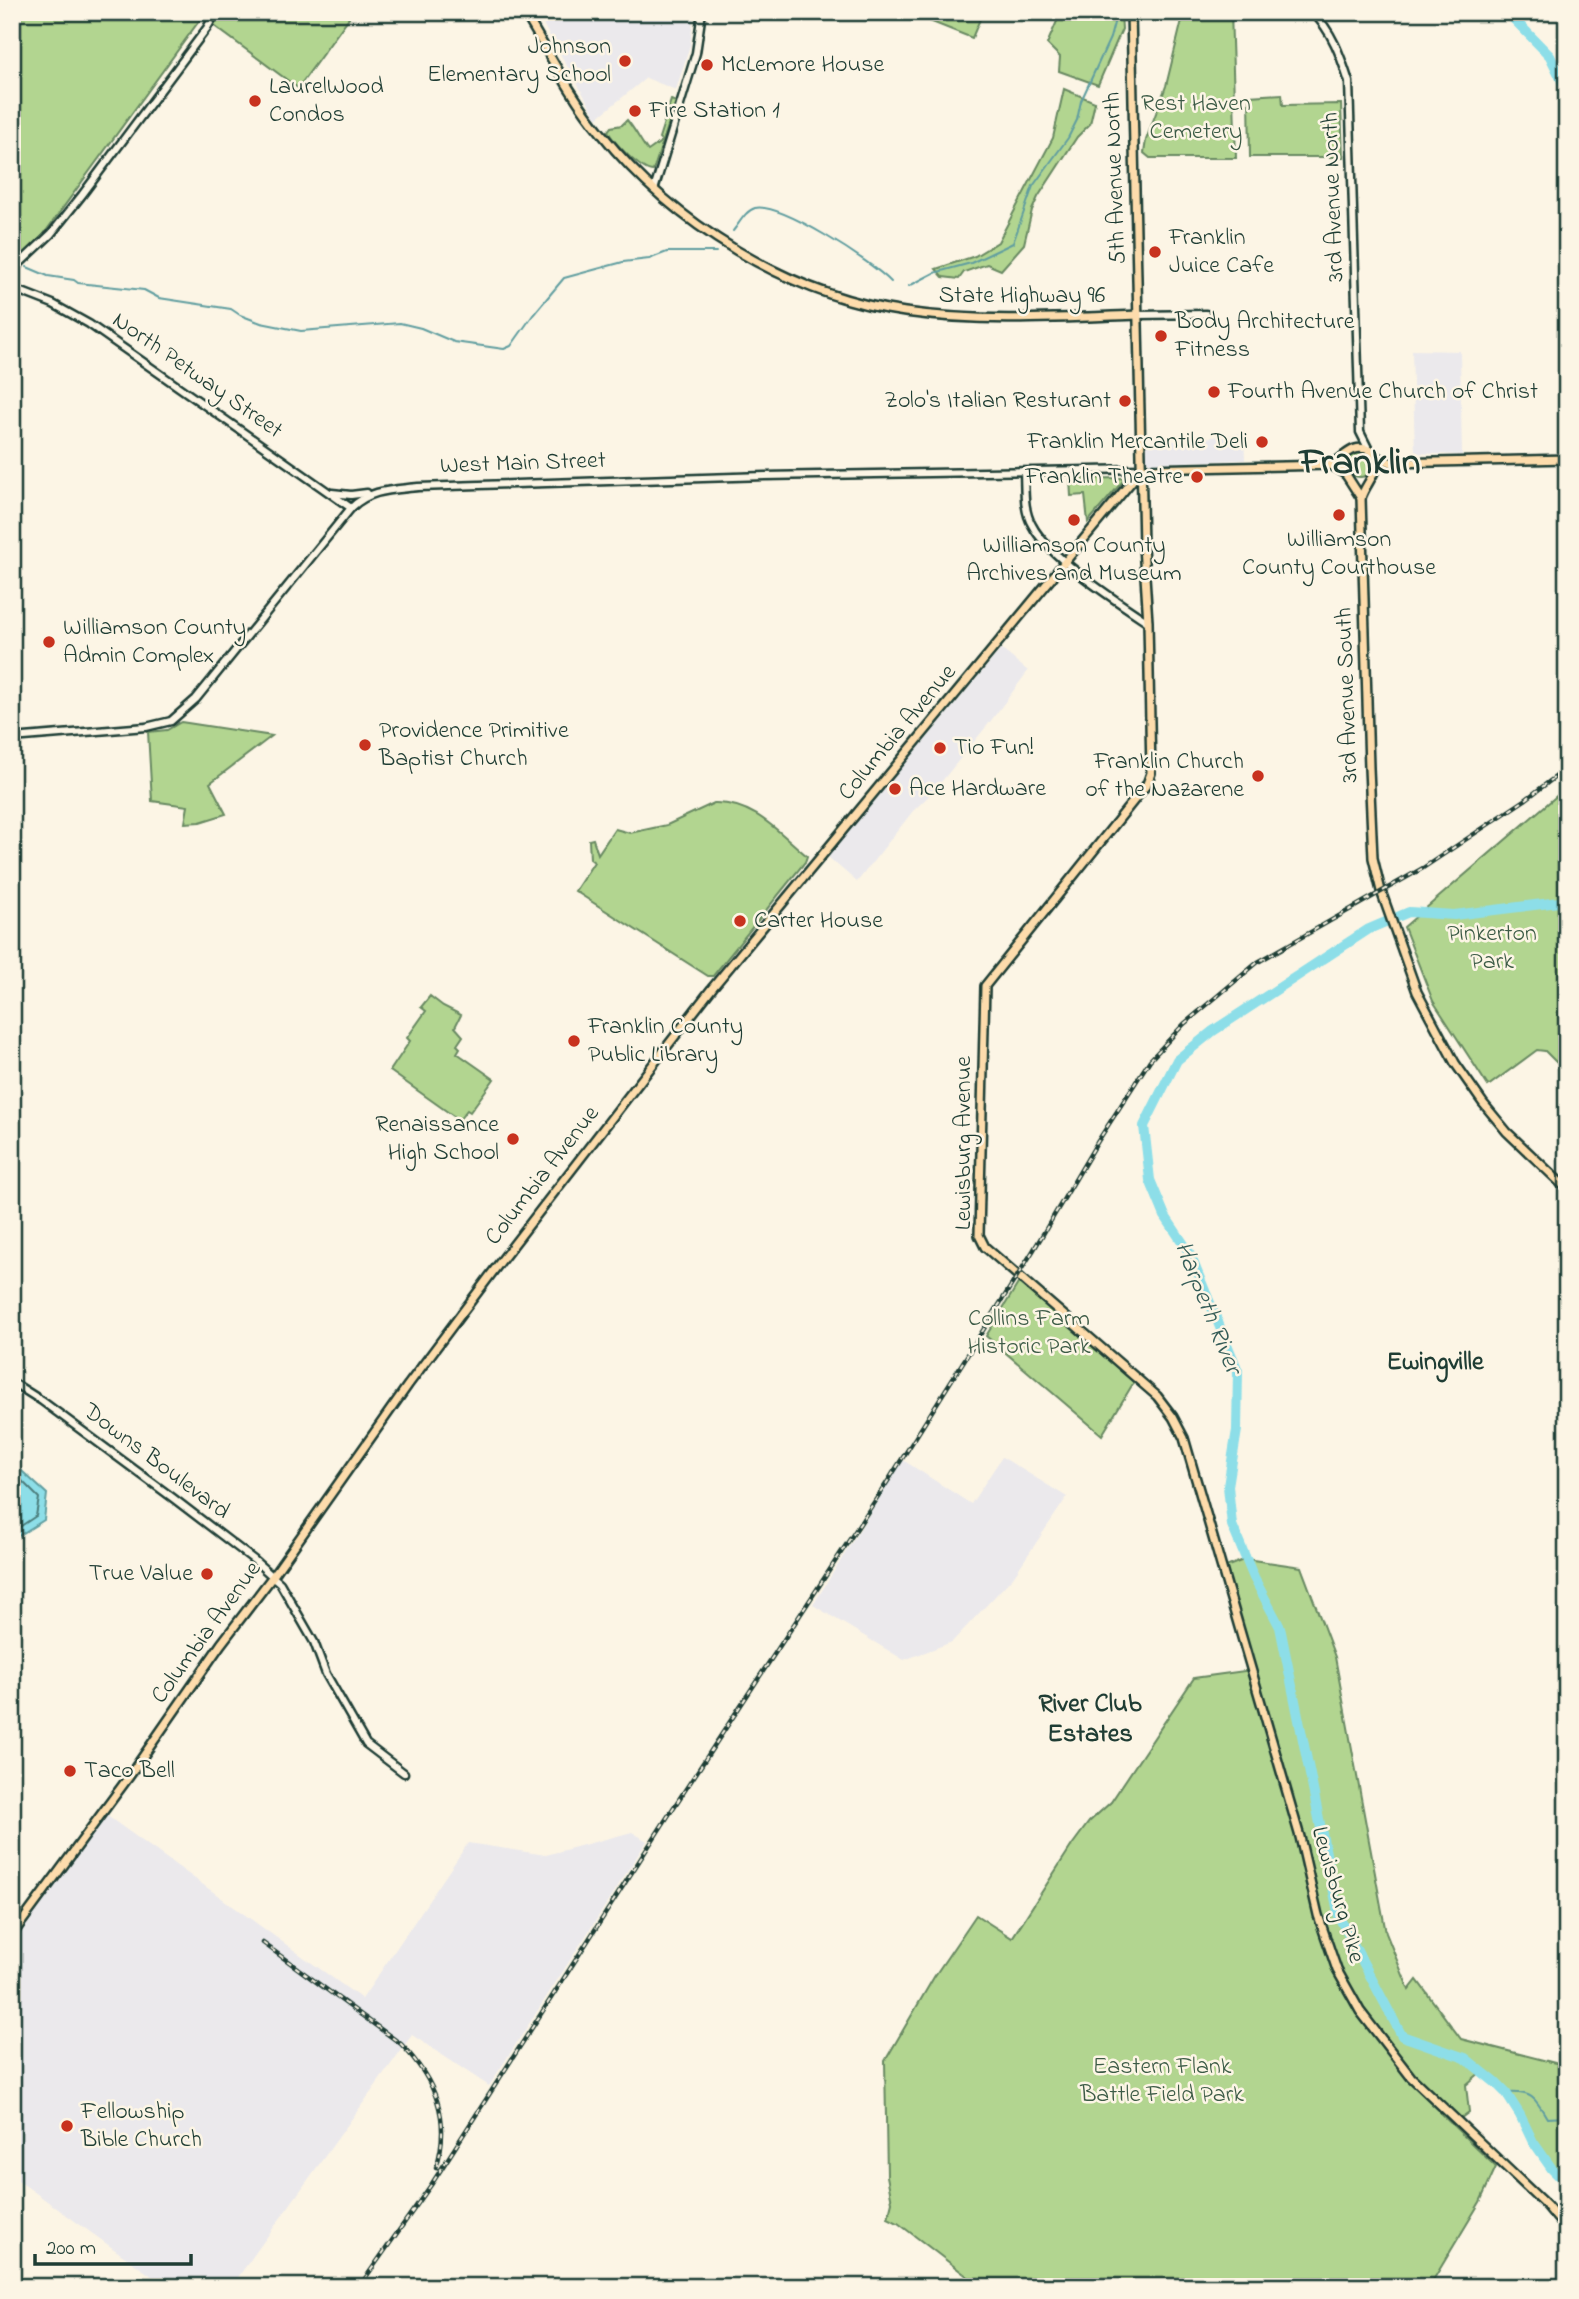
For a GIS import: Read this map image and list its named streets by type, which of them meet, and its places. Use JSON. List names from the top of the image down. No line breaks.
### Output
{"streets":{"main road":["5th Avenue North","3rd Avenue North","State Highway 96","North Petway Street","West Main Street","3rd Avenue South","Columbia Avenue","Lewisburg Avenue","Downs Boulevard","Lewisburg Pike"]},"crossings":[["5th Avenue North","State Highway 96"],["5th Avenue North","West Main Street"],["5th Avenue North","Columbia Avenue"],["5th Avenue North","Lewisburg Avenue"],["3rd Avenue North","3rd Avenue South"],["North Petway Street","West Main Street"],["West Main Street","Columbia Avenue"],["Columbia Avenue","Downs Boulevard"],["Lewisburg Avenue","Lewisburg Pike"]],"districts":["Franklin","Ewingville","River Club Estates"],"water":["Harpeth River"],"parks":["Rest Haven Cemetery","Pinkerton Park","Collins Farm Historic Park","Eastern Flank Battle Field Park"],"places":["Johnson Elementary School","McLemore House","LaurelWood Condos","Fire Station 1","Franklin Juice Cafe","Body Architecture Fitness","Fourth Avenue Church of Christ","Zolo's Italian Resturant","Franklin Mercantile Deli","Franklin Theatre","Williamson County Courthouse","Williamson County Archives and Museum","Williamson County Admin Complex","Providence Primitive Baptist Church","Tio Fun!","Franklin Church of the Nazarene","Ace Hardware","Carter House","Franklin County Public Library","Renaissance High School","True Value","Taco Bell","Fellowship Bible Church"],"scale_bar":"200 m"}
